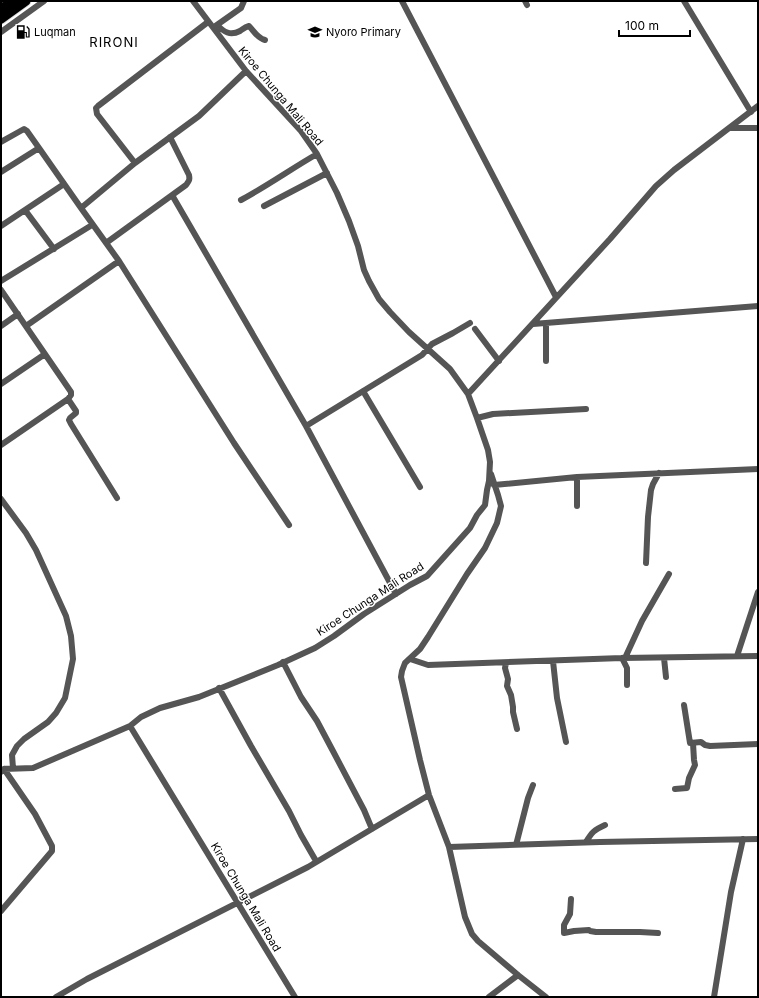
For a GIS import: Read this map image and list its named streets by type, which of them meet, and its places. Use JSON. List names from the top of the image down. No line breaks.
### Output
{"streets":{"street":["Kiroe Chunga Mali Road"]},"districts":["RIRONI"],"places":{"fuel station":["Luqman"],"school or university":["Nyoro Primary"]},"scale_bar":"100 m"}
